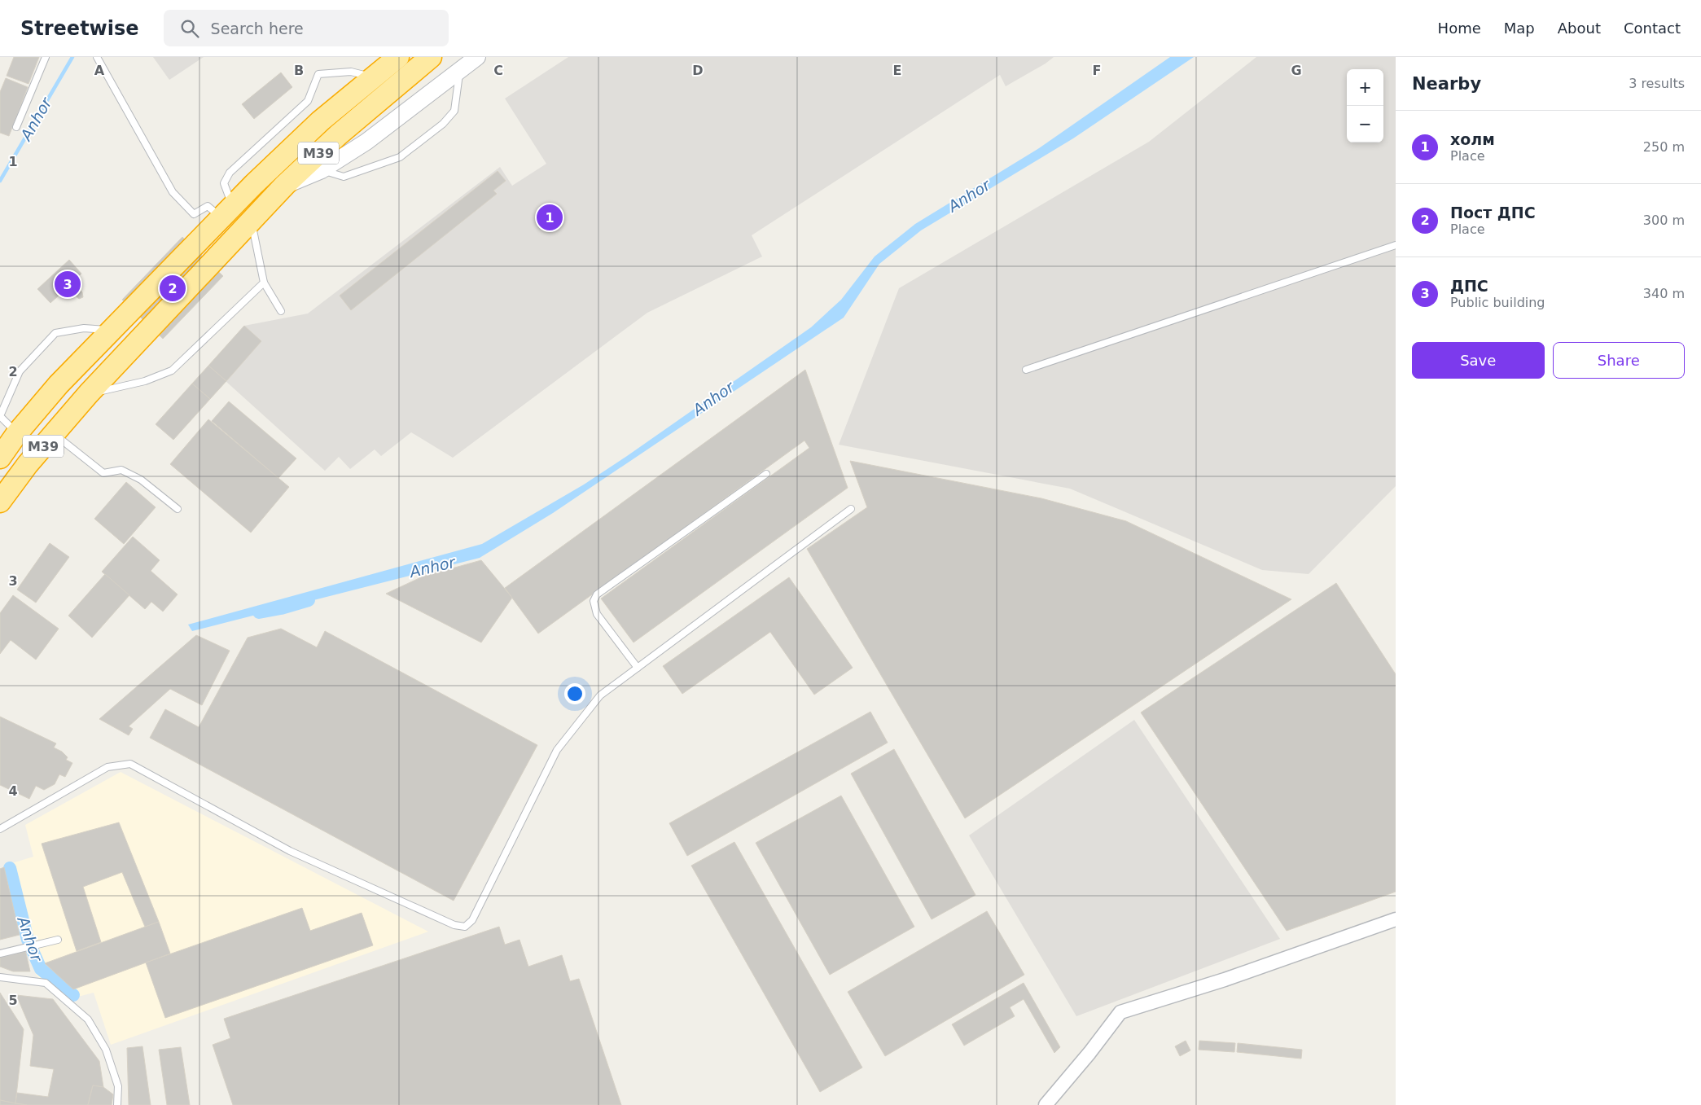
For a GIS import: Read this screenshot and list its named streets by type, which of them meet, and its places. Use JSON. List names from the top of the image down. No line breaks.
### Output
{"streets":{"highway":["M39"]},"water":["Anhor"],"page":{"header":"Streetwise","search":"Search here","nav":["Home","Map","About","Contact"],"heading":["Nearby","3 results"],"map_buttons":["+","−"],"list":[{"mark":"1","name":"холм","note":"Place","value":"250 m"},{"mark":"2","name":"Пост ДПС","note":"Place","value":"300 m"},{"mark":"3","name":"ДПС","note":"Public building","value":"340 m"}],"pins":["1","3","2"],"buttons":["Save","Share"]},"grid":{"columns":["A","B","C","D","E","F","G"],"rows":["1","2","3","4","5"]}}
